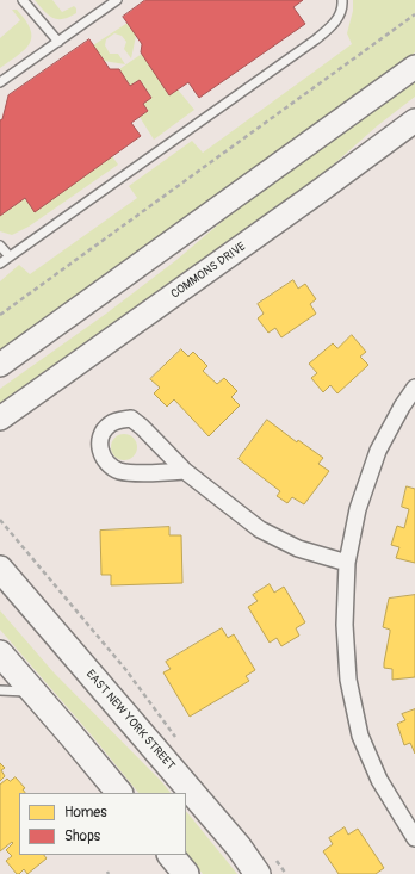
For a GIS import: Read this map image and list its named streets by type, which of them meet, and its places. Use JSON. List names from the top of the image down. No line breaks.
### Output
{"streets":{"main road":["EAST NEW YORK STREET"],"street":["COMMONS DRIVE"]},"legend":["Homes","Shops"]}
